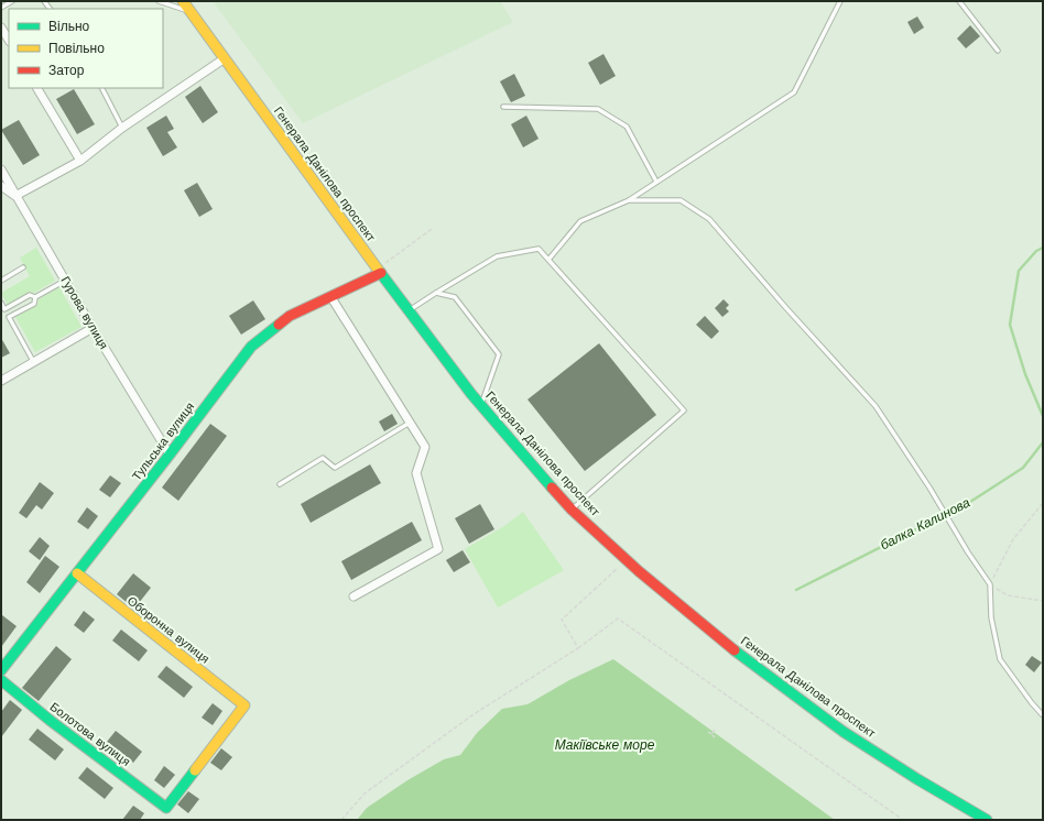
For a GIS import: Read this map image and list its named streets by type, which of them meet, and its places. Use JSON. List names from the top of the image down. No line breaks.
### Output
{"streets":{"main road":["Генерала Данілова проспект","Тульська вулиця","Оборонна вулиця","Болотова вулиця"],"street":["Гурова вулиця"]},"crossings":[["Генерала Данілова проспект","Тульська вулиця"],["Гурова вулиця","Тульська вулиця"],["Тульська вулиця","Оборонна вулиця"],["Оборонна вулиця","Болотова вулиця"]],"water":["балка Калинова","Макіївське море"],"legend":["Вільно","Повільно","Затор"]}
